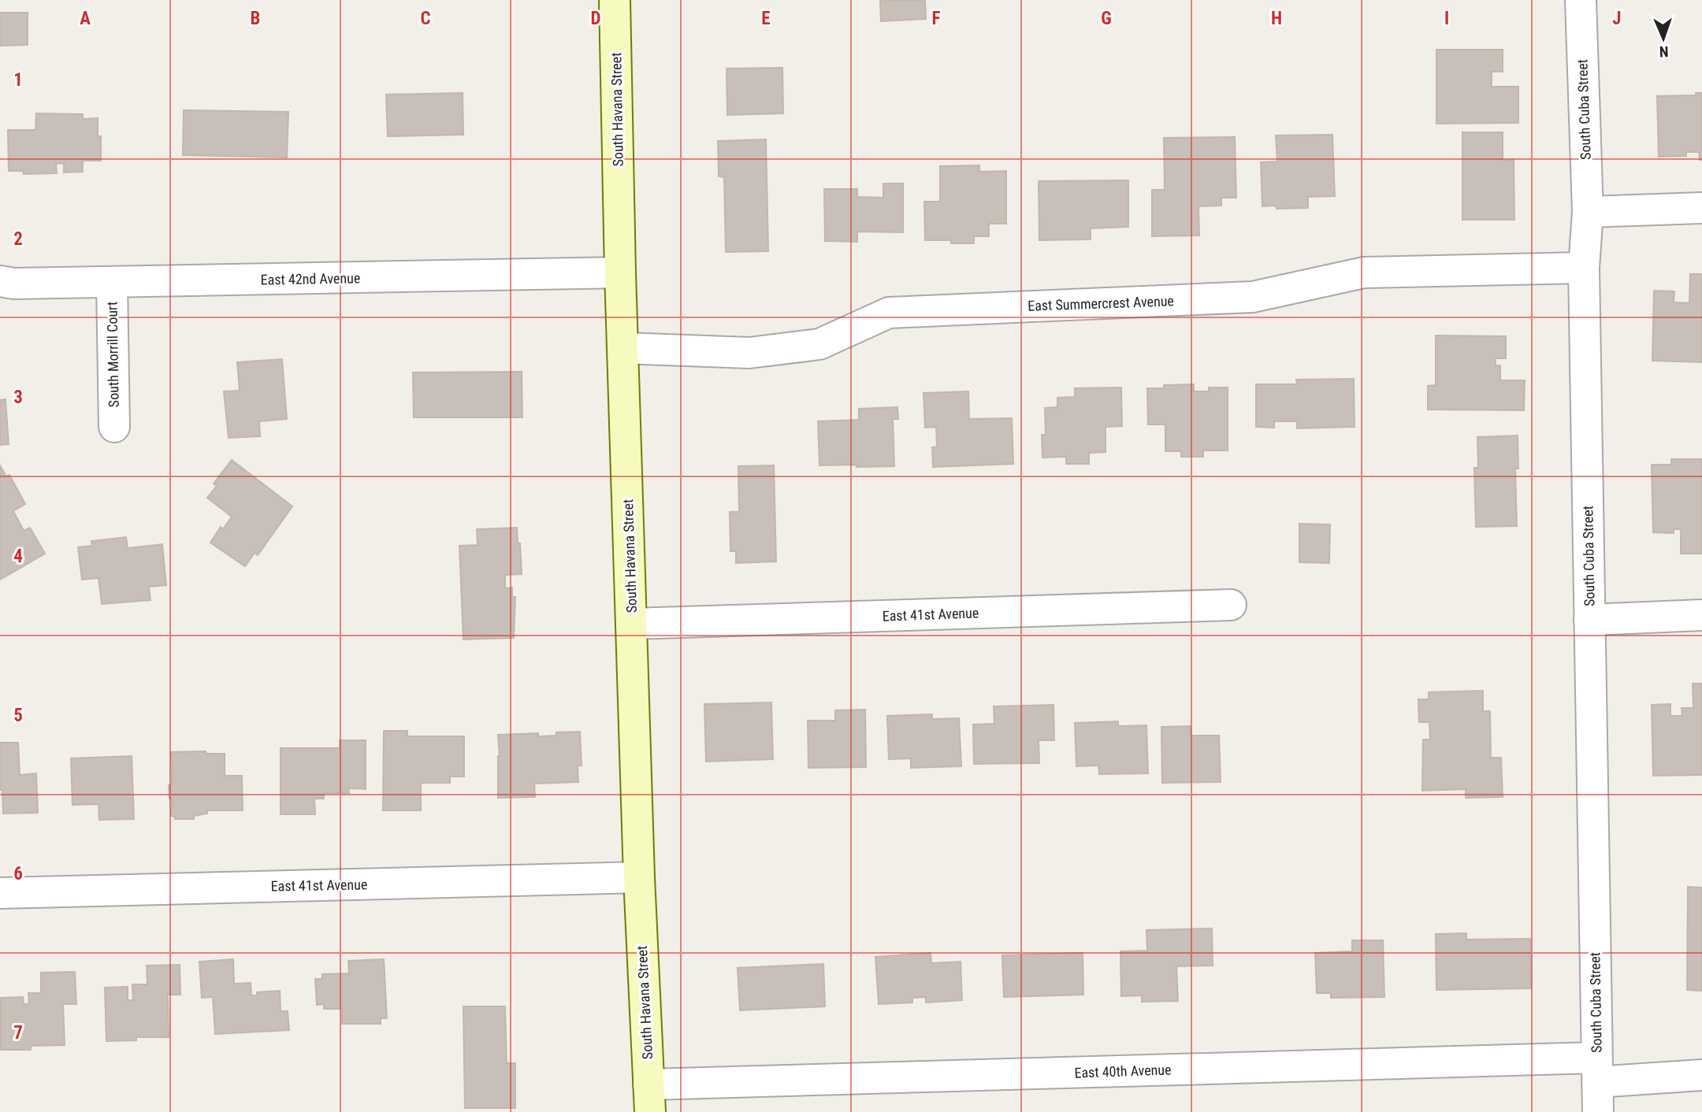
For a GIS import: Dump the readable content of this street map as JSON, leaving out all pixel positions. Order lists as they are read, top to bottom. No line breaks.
{"streets":{"street":["South Havana Street","South Cuba Street","East 42nd Avenue","East Summercrest Avenue","South Morrill Court","East 41st Avenue","East 40th Avenue"]},"crossings":[["South Havana Street","East 42nd Avenue"],["South Havana Street","East Summercrest Avenue"],["South Havana Street","East 41st Avenue"],["South Havana Street","East 40th Avenue"],["South Cuba Street","East Summercrest Avenue"],["South Cuba Street","East 40th Avenue"],["East 42nd Avenue","South Morrill Court"]],"north":"bottom","grid":{"columns":["A","B","C","D","E","F","G","H","I","J"],"rows":["1","2","3","4","5","6","7"]}}
